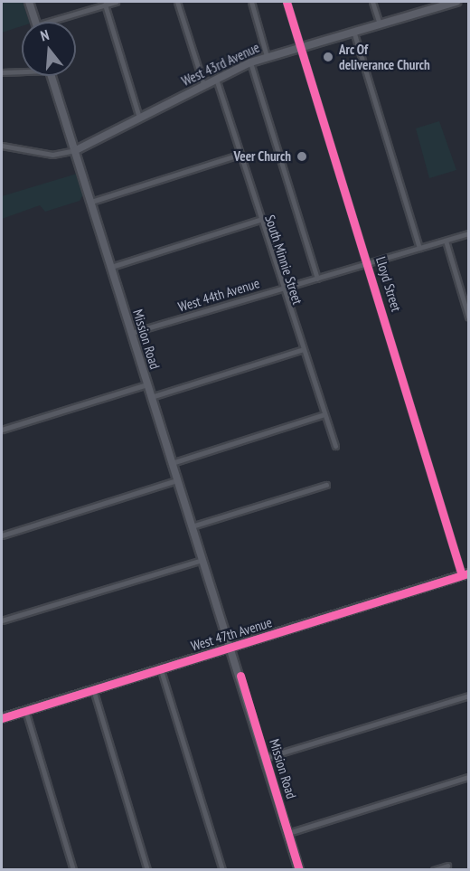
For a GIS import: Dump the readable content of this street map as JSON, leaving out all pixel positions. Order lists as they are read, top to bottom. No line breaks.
{"streets":{"street":["West 43rd Avenue","South Minnie Street","Lloyd Street","West 44th Avenue","Mission Road","West 47th Avenue"]},"crossings":[["West 43rd Avenue","South Minnie Street"],["West 43rd Avenue","Lloyd Street"],["West 43rd Avenue","Mission Road"],["South Minnie Street","West 44th Avenue"],["Lloyd Street","West 44th Avenue"],["Lloyd Street","West 47th Avenue"],["West 44th Avenue","Mission Road"],["Mission Road","West 47th Avenue"]],"places":["Arc Of deliverance Church","Veer Church"],"north":"top"}
